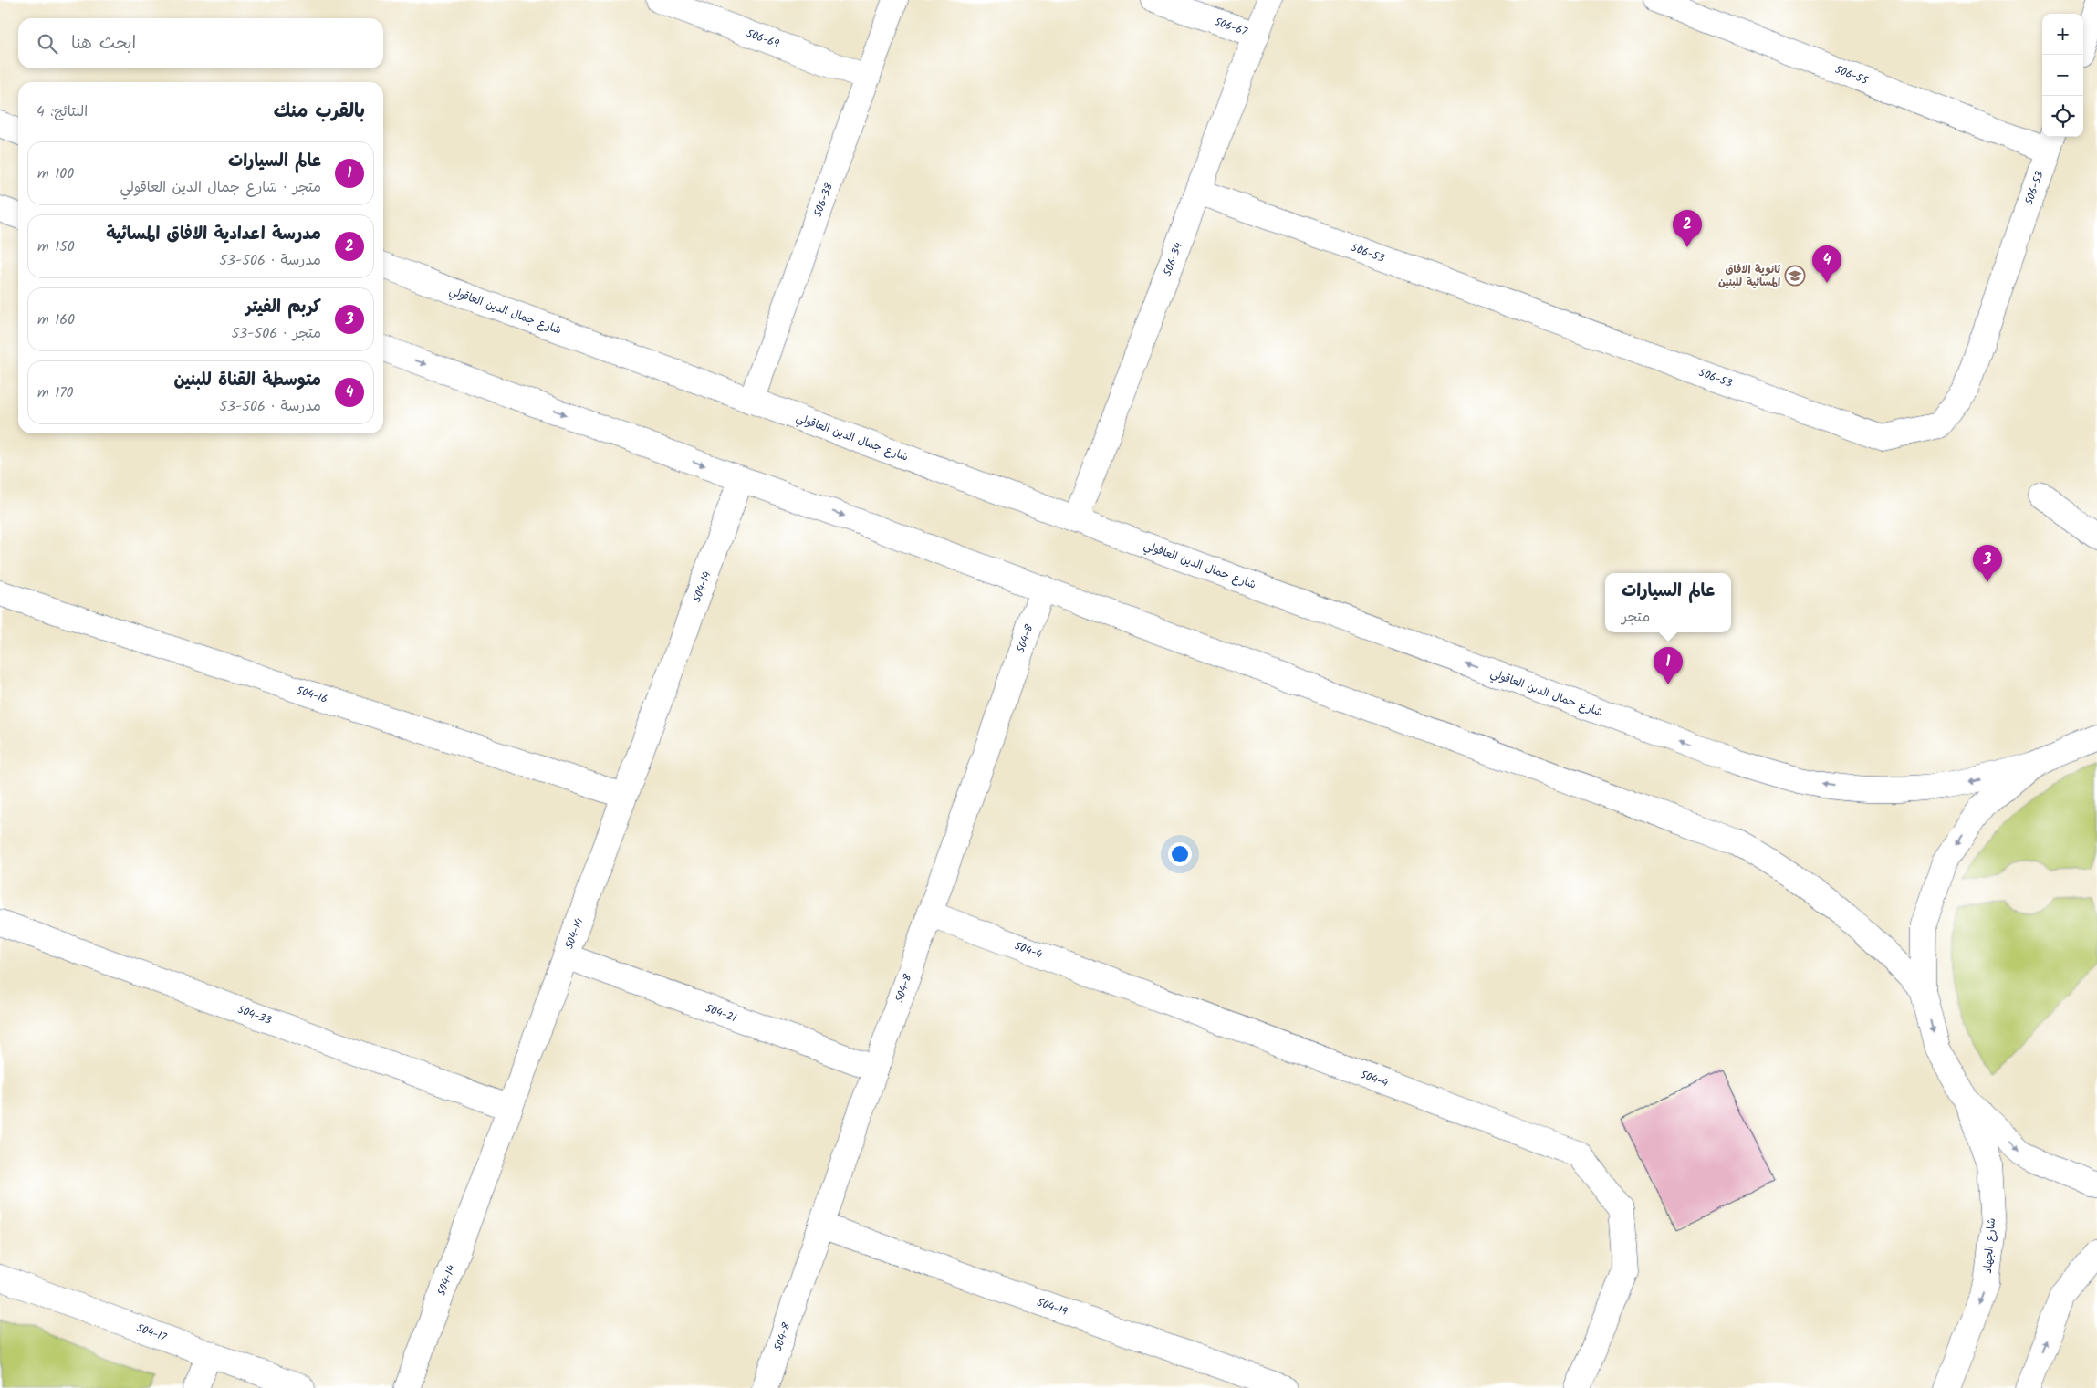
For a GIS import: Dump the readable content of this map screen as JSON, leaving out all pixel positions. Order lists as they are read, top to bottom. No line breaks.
{"streets":{"street":["506-67","506-69","506-55","506-53","506-38","506-34","شارع جمال الدين العاقولي","504-14","504-8","504-16","504-4","504-21","504-33","شارع الجهاد","504-19","504-17"]},"crossings":[["506-67","506-34"],["506-69","506-38"],["506-55","506-53"],["506-53","506-34"],["506-38","شارع جمال الدين العاقولي"],["506-34","شارع جمال الدين العاقولي"],["504-14","504-16"],["504-14","504-21"],["504-14","504-33"],["504-8","504-4"],["504-8","504-21"],["504-8","504-19"]],"places":{"school or university":["ثانوية الافاق المسائية للبنين"]},"page":{"map_buttons":["+","−"],"search":"ابحث هنا","heading":["بالقرب منك","النتائج: 4"],"list":[{"mark":"1","name":"عالم السيارات","note":"متجر · شارع جمال الدين العاقولي","value":"100 m"},{"mark":"2","name":"مدرسة اعدادية الافاق المسائية","note":"مدرسة · 506-53","value":"150 m"},{"mark":"3","name":"كربم الفيتر","note":"متجر · 506-53","value":"160 m"},{"mark":"4","name":"متوسطة القناة للبنين","note":"مدرسة · 506-53","value":"170 m"}],"pins":["2","4","3","1"],"popup":["عالم السيارات","متجر"]}}
